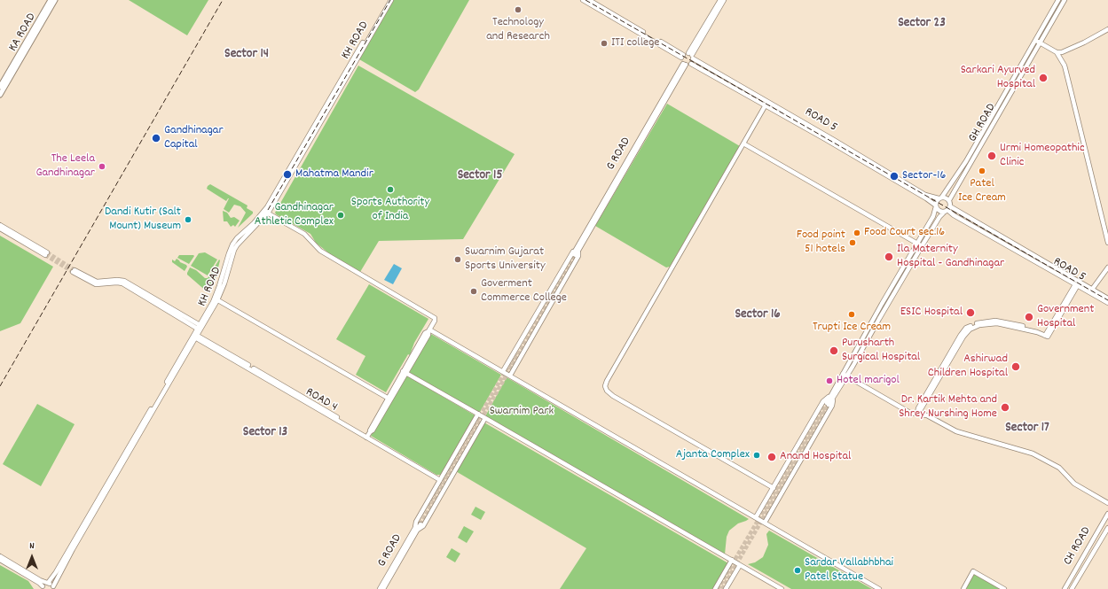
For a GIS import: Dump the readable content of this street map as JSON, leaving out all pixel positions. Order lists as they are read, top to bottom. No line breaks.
{"streets":{"main road":["KA ROAD"],"street":["KH ROAD","ROAD 5","GH ROAD","G ROAD","ROAD 4","CH ROAD"]},"crossings":[["KH ROAD","ROAD 4"],["ROAD 5","GH ROAD"]],"districts":["Sector 23","Sector 14","Sector 15","Sector 16","Sector 17","Sector 13"],"parks":["Swarnim Park"],"places":["Technology and Research","ITI college","Sarkari Ayurved Hospital","Gandhinagar Capital","Urmi Homeopathic Clinic","The Leela Gandhinagar","Patel Ice Cream","Mahatma Mandir","Sector-16","Sports Authority of India","Gandhinagar Athletic Complex","Dandi Kutir (Salt Mount) Museum","Food Court sec.16","Food point 51 hotels","Ila Maternity Hospital - Gandhinagar","Swarnim Gujarat Sports University","Goverment Commerce College","ESIC Hospital","Trupti Ice Cream","Government Hospital","Purusharth Surgical Hospital","Ashirwad Children Hospital","Hotel marigol","Dr. Kartik Mehta and Shrey Nurshing Home","Ajanta Complex","Anand Hospital","Sardar Vallabhbhai Patel Statue"],"north":"top"}
